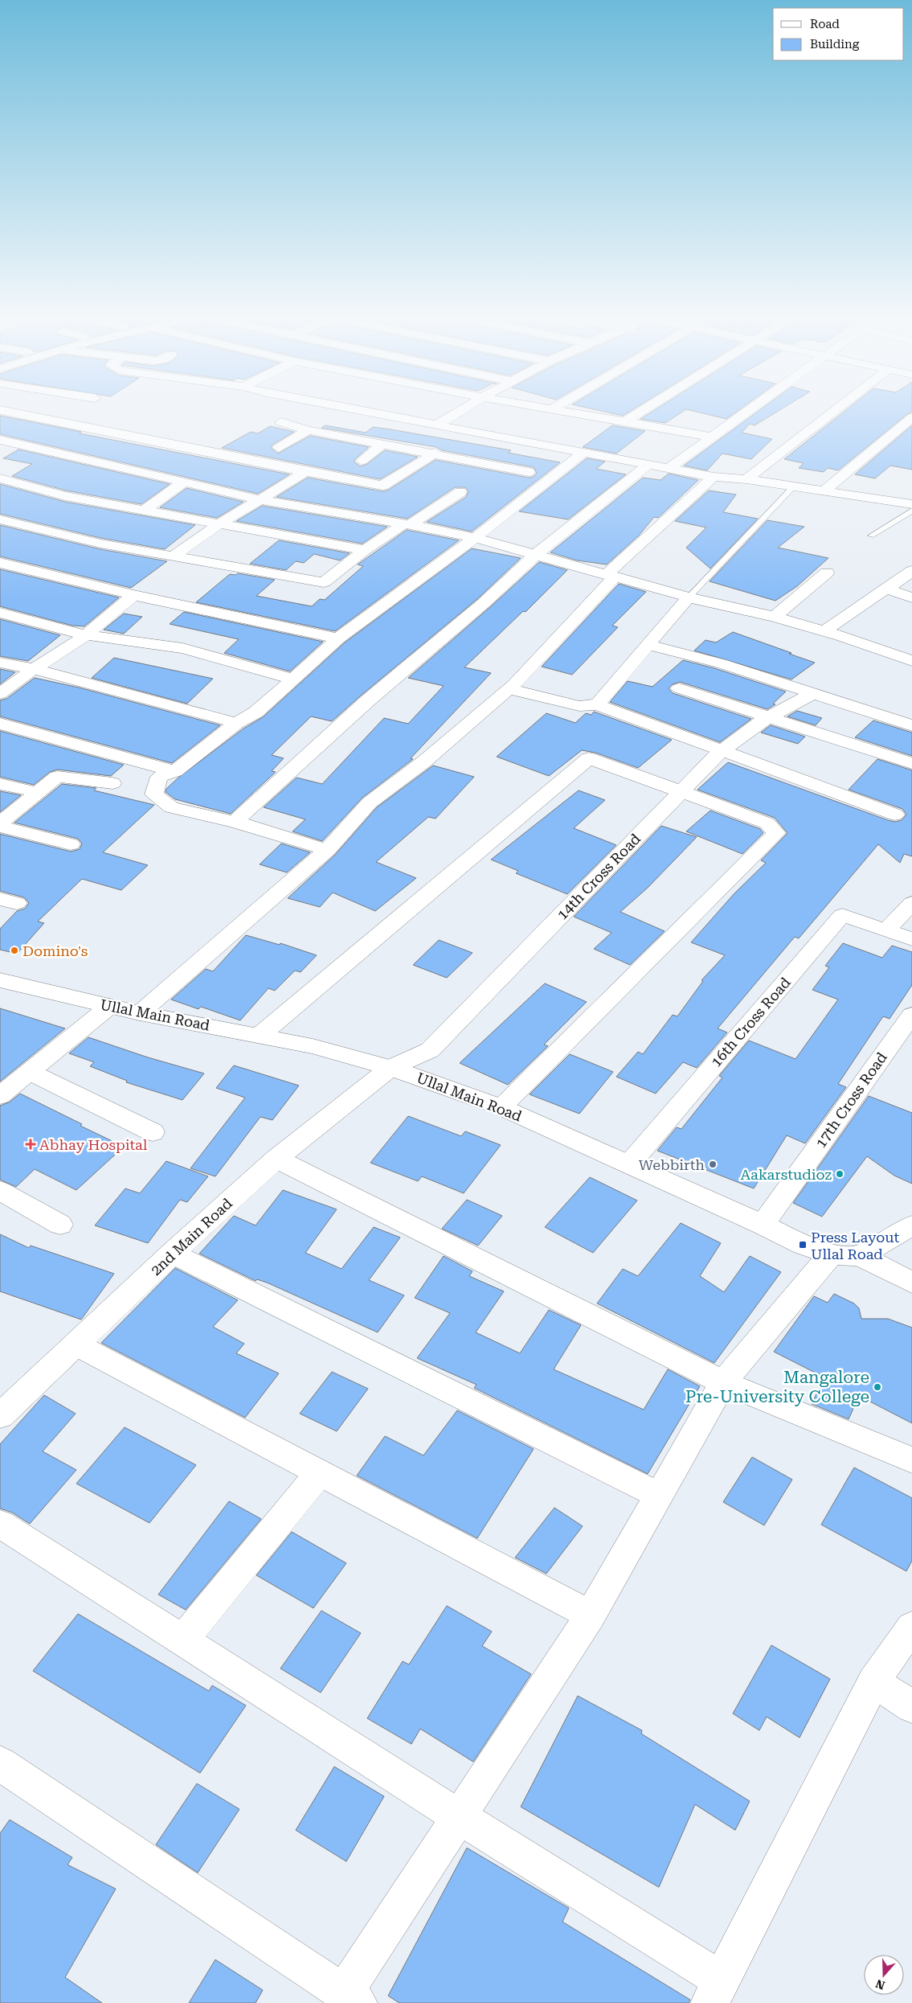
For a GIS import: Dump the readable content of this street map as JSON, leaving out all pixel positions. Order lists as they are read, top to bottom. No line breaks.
{"streets":{"street":["14th Cross Road","Ullal Main Road","16th Cross Road","17th Cross Road","2nd Main Road"]},"crossings":[["14th Cross Road","Ullal Main Road"],["14th Cross Road","2nd Main Road"],["Ullal Main Road","16th Cross Road"],["Ullal Main Road","17th Cross Road"],["Ullal Main Road","2nd Main Road"]],"places":{"other":["Domino's","Webbirth","Aakarstudioz","Mangalore Pre-University College"],"health":["Abhay Hospital"],"transit":["Press Layout Ullal Road"]},"legend":["Road","Building"],"north":"bottom"}
